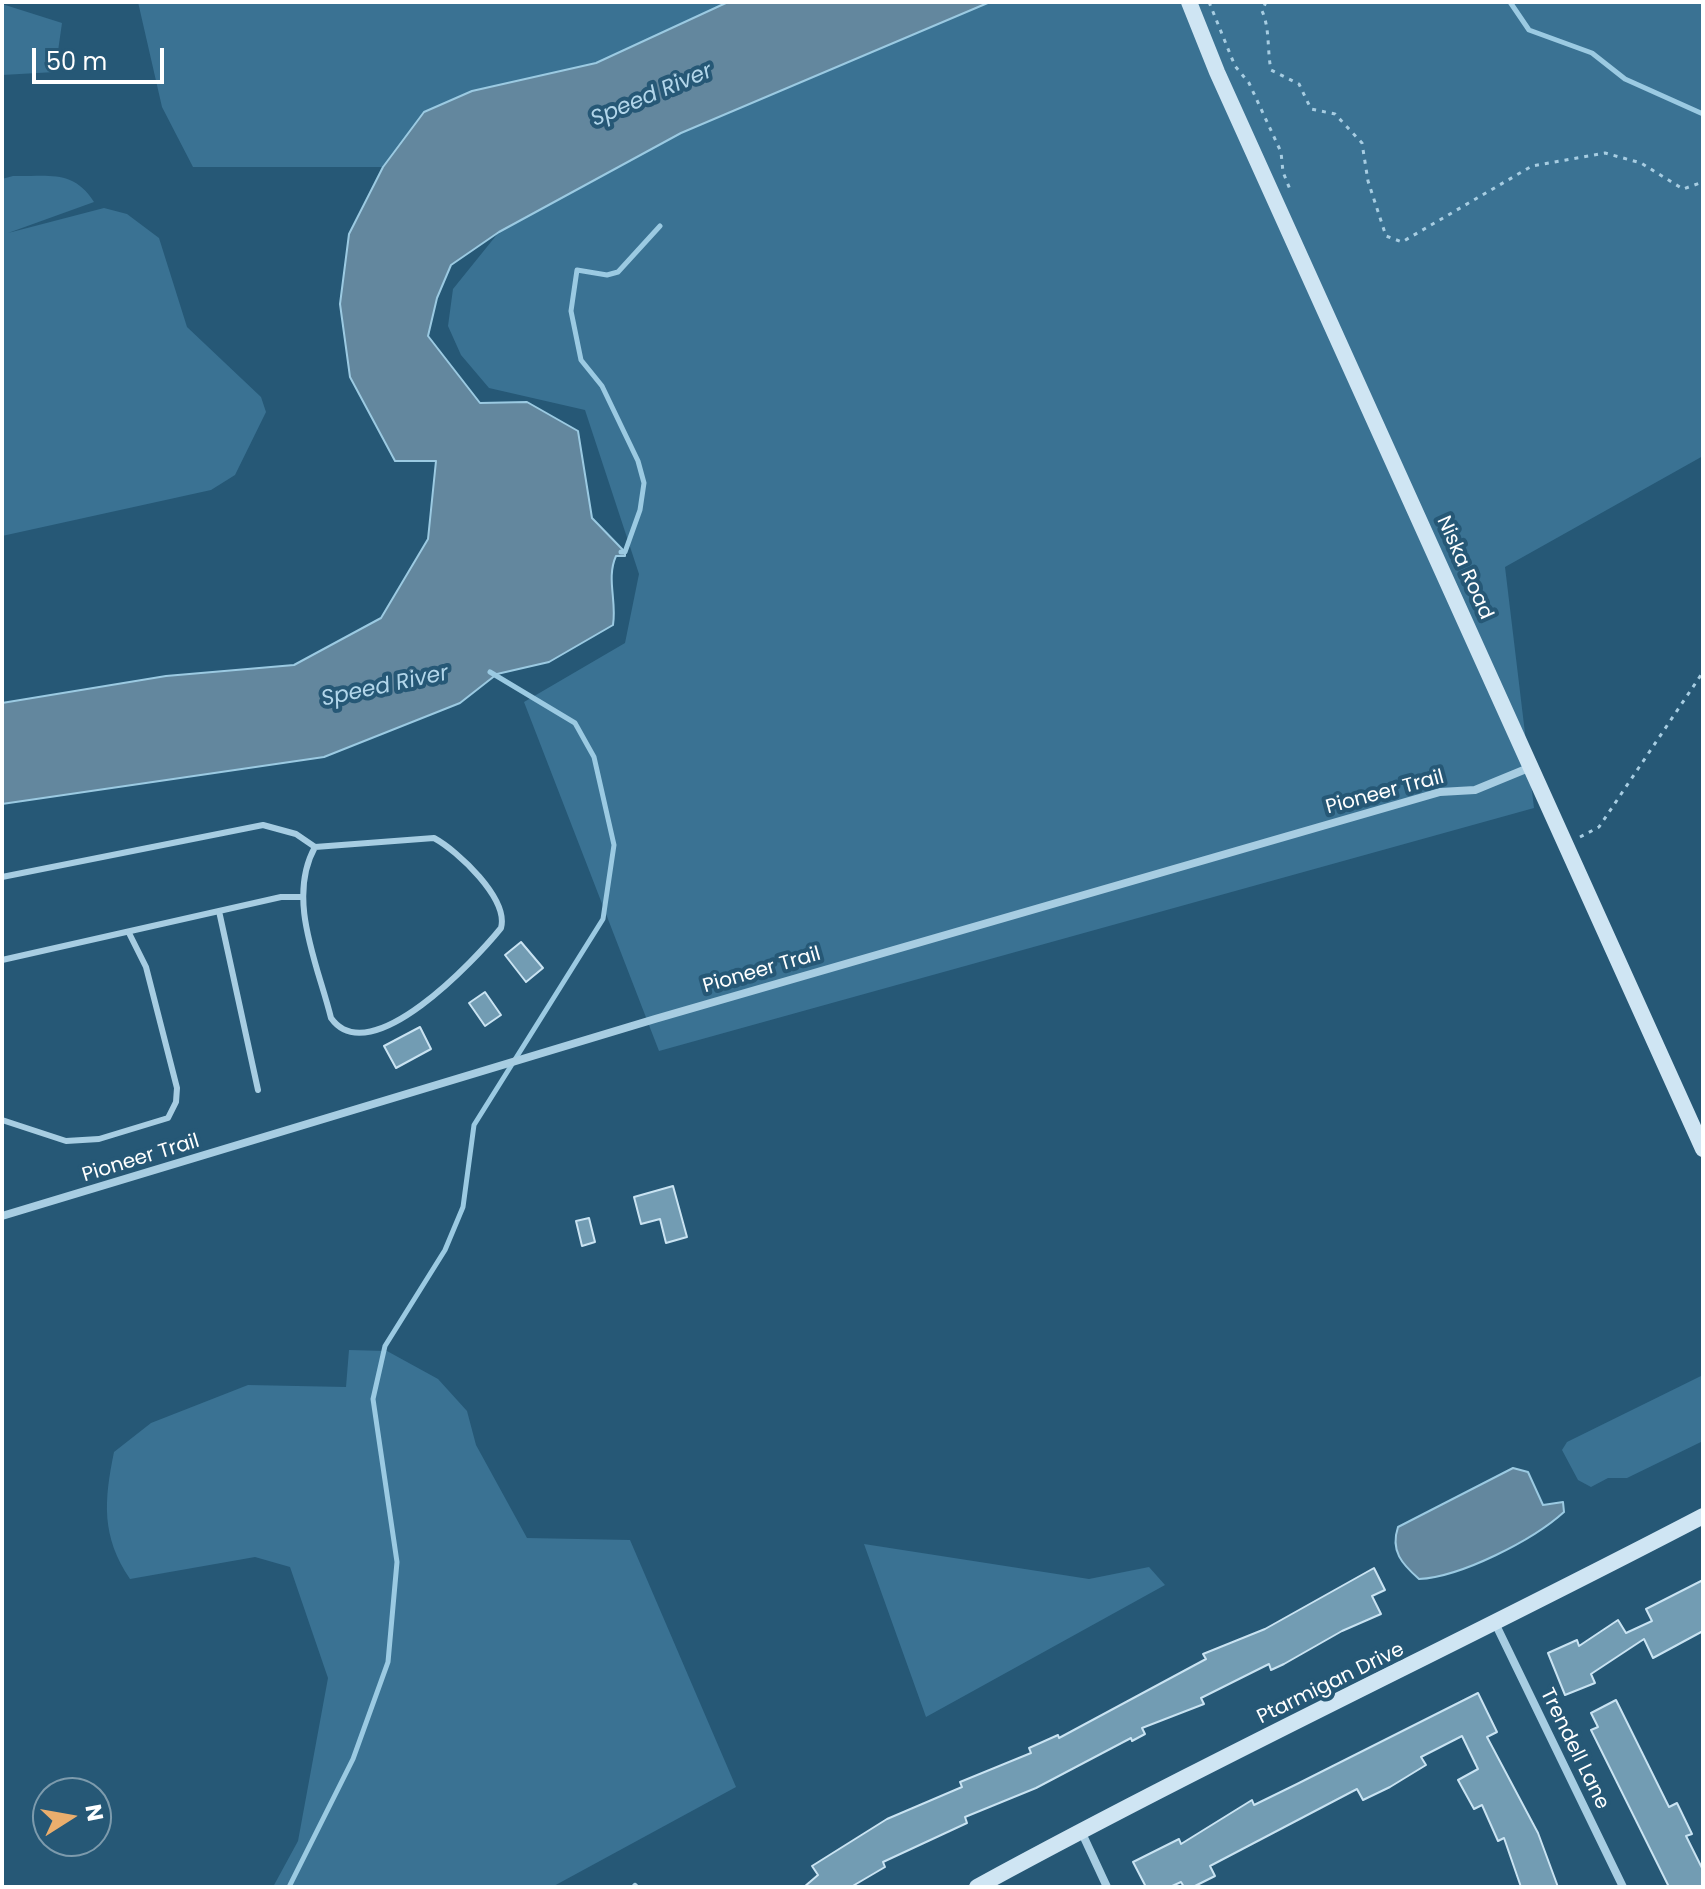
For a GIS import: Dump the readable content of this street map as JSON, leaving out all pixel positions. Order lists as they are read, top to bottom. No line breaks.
{"streets":{"street":["Niska Road","Pioneer Trail","Ptarmigan Drive","Trendell Lane"]},"crossings":[["Niska Road","Pioneer Trail"],["Ptarmigan Drive","Trendell Lane"]],"water":["Speed River"],"scale_bar":"50 m","north":"right"}
